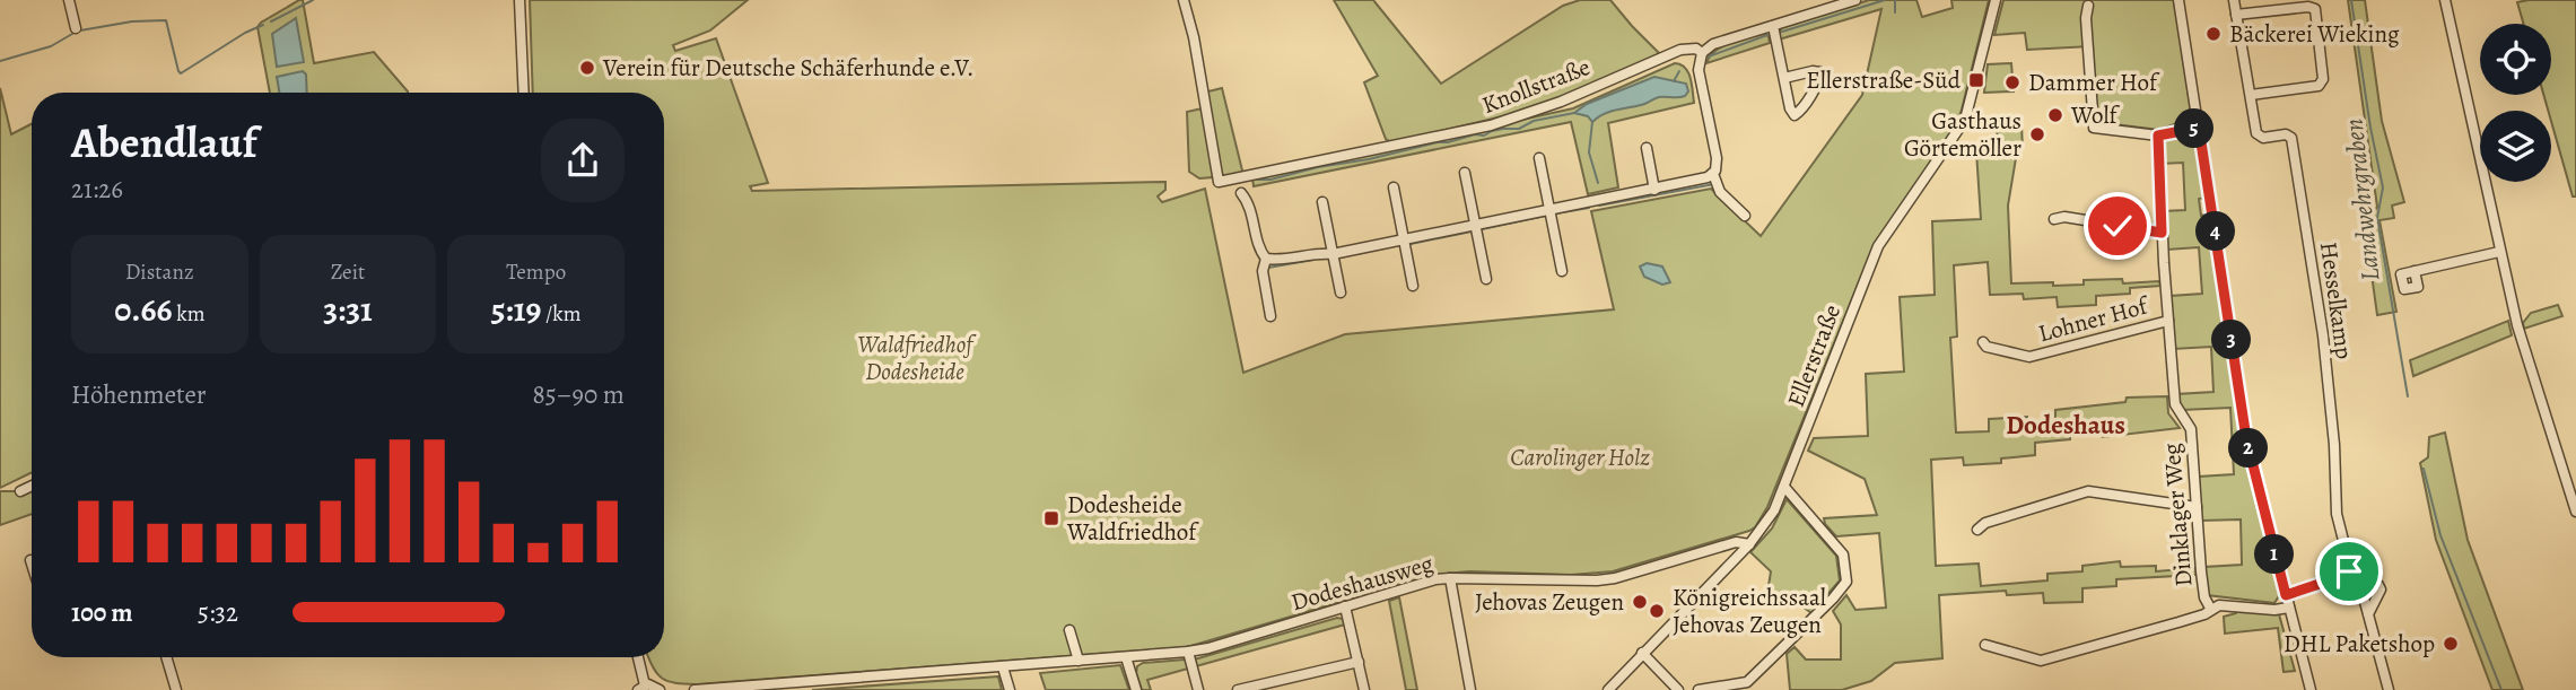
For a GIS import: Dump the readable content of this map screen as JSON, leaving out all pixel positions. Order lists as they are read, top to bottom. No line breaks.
{"streets":{"street":["Knollstraße","Hesselkamp","Lohner Hof","Ellerstraße","Dinklager Weg","Dodeshausweg"]},"crossings":[["Lohner Hof","Dinklager Weg"],["Ellerstraße","Dodeshausweg"]],"districts":["Dodeshaus"],"water":["Landwehrgraben"],"parks":["Waldfriedhof Dodesheide","Carolinger Holz"],"places":{"other":["Bäckerei Wieking","Verein für Deutsche Schäferhunde e.V.","Dammer Hof","Wolf","Gasthaus Görtemöller","Jehovas Zeugen","Königreichssaal Jehovas Zeugen","DHL Paketshop"],"transit":["Ellerstraße-Süd","Dodesheide Waldfriedhof"]},"page":{"heading":["Abendlauf","21:26"],"pins":["5","4","3","2","1"],"stats":[["Distanz","0.66 km"],["Zeit","3:31"],["Tempo","5:19 /km"]],"chart":["Höhenmeter","85–90 m"],"list":[{"name":"100 m","note":"5:32"}]}}
